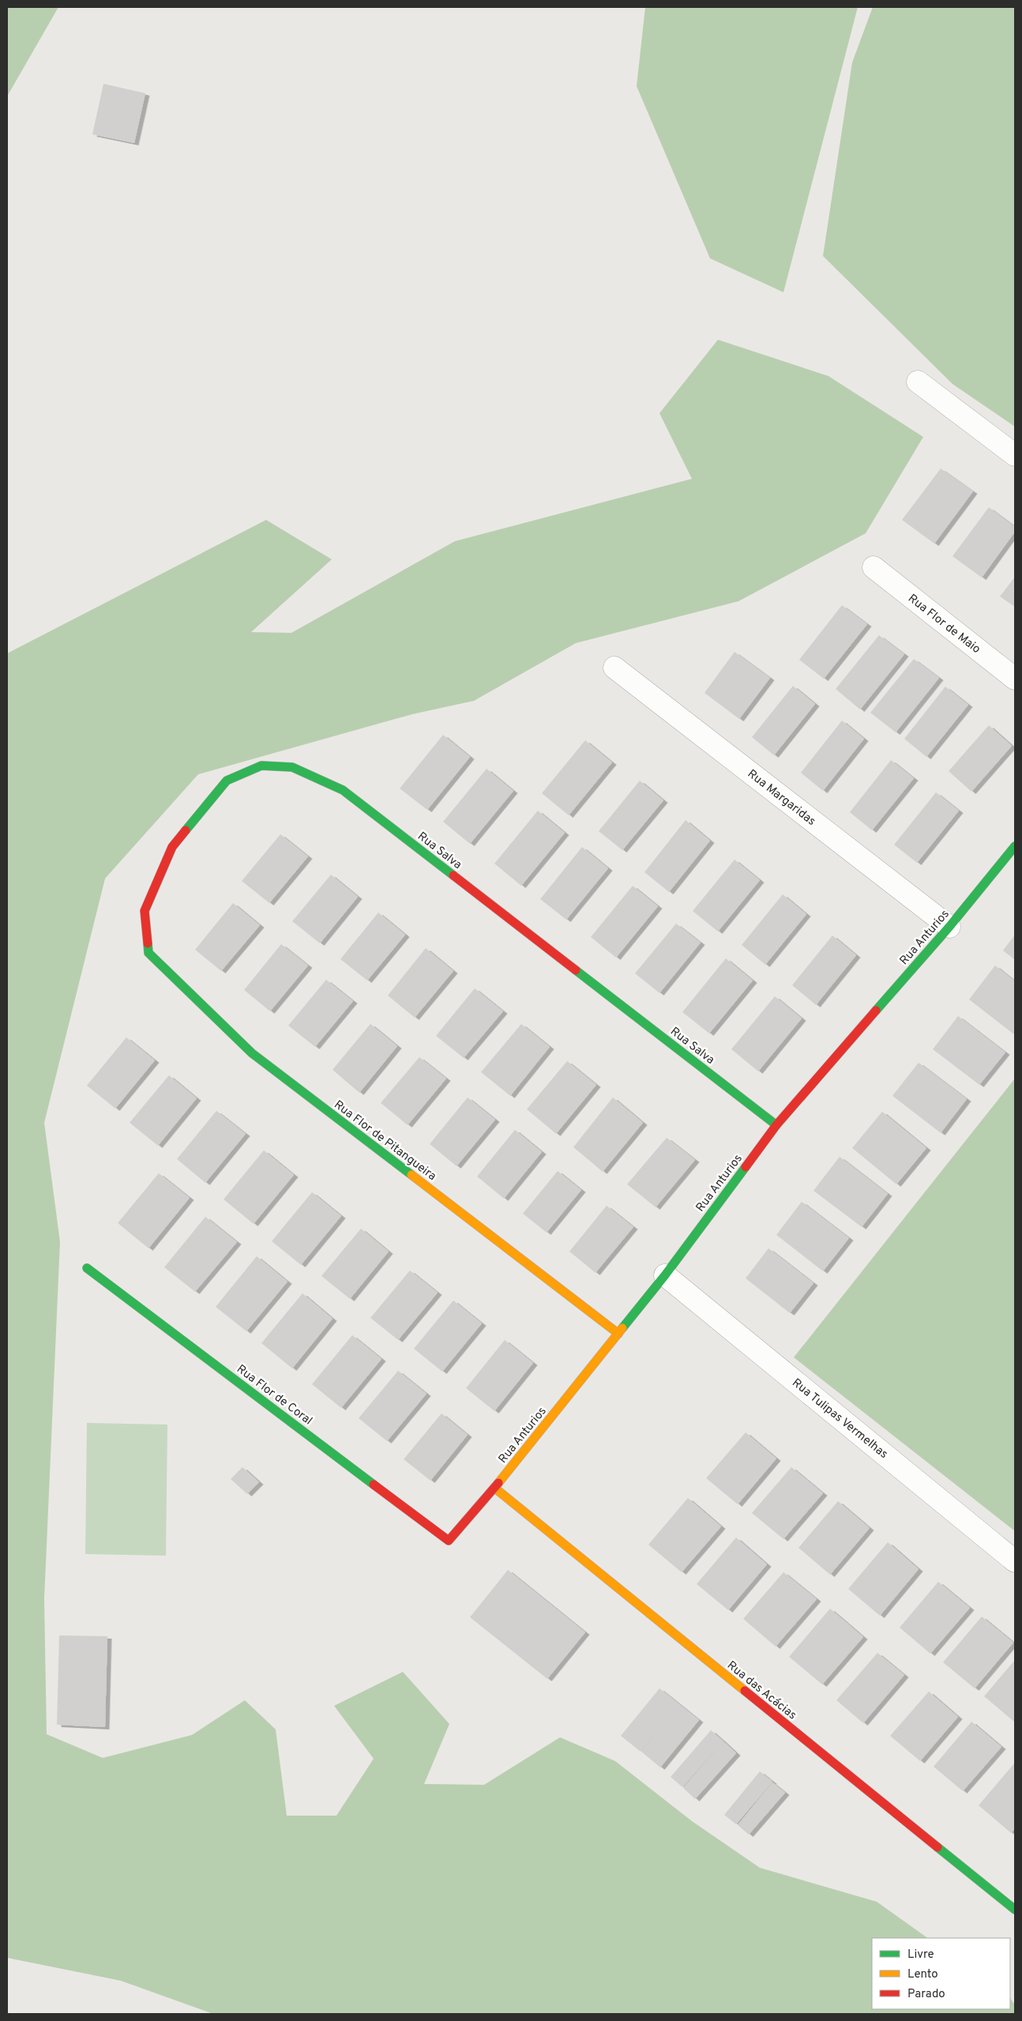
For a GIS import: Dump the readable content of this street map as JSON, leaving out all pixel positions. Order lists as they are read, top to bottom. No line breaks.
{"streets":{"street":["Rua Flor de Maio","Rua Margaridas","Rua Salva","Rua Anturios","Rua Flor de Pitangueira","Rua Flor de Coral","Rua Tulipas Vermelhas","Rua das Acácias"]},"crossings":[["Rua Margaridas","Rua Anturios"],["Rua Salva","Rua Anturios"],["Rua Salva","Rua Flor de Pitangueira"],["Rua Anturios","Rua Flor de Pitangueira"],["Rua Anturios","Rua Flor de Coral"],["Rua Anturios","Rua Tulipas Vermelhas"],["Rua Anturios","Rua das Acácias"]],"legend":["Livre","Lento","Parado"]}
